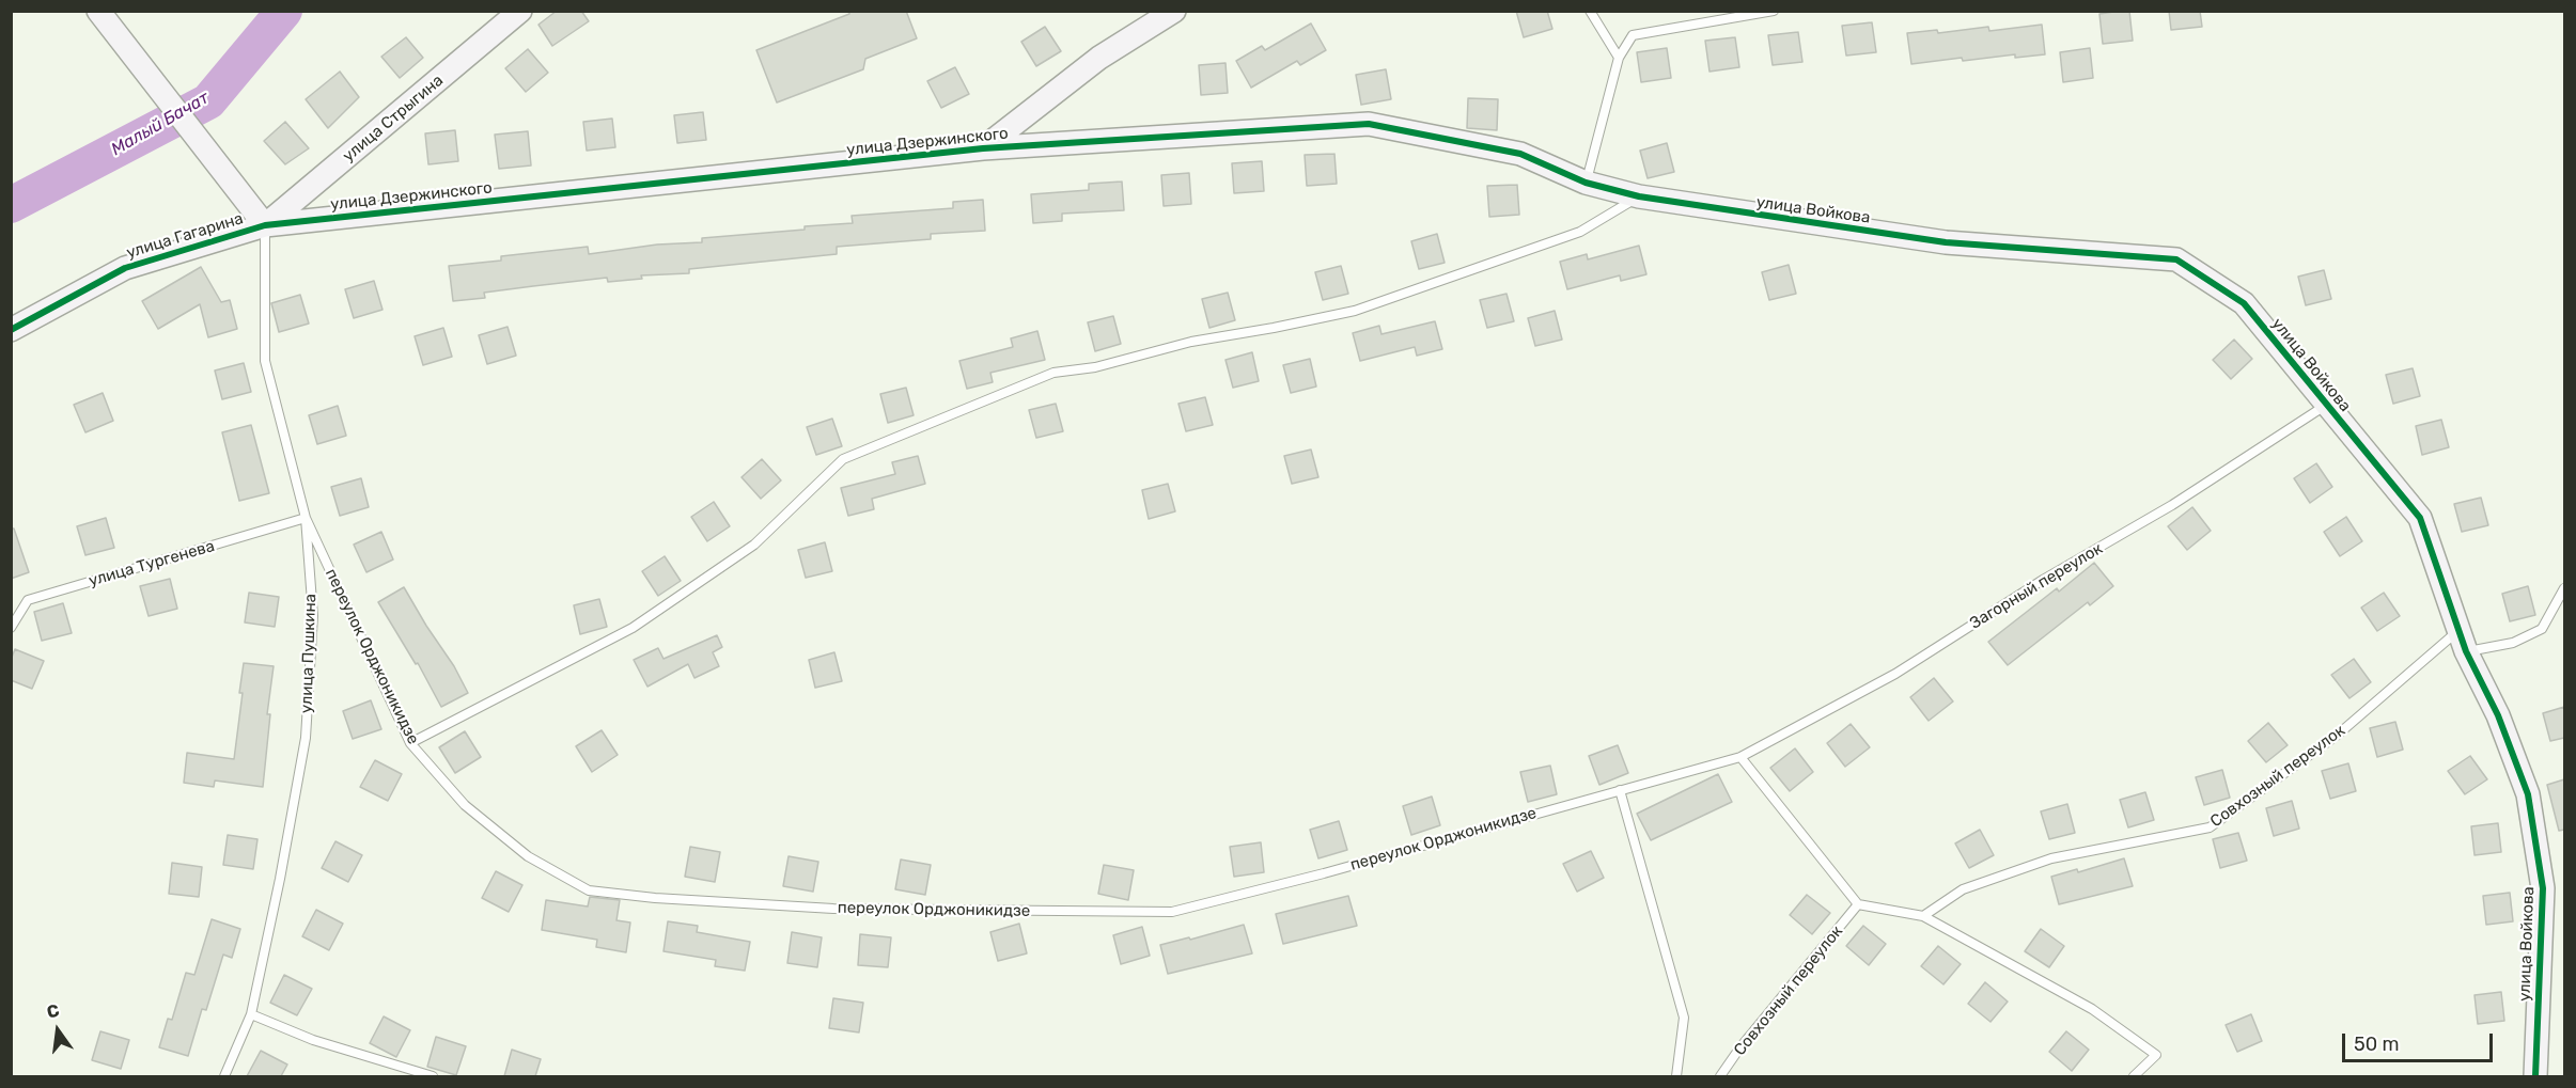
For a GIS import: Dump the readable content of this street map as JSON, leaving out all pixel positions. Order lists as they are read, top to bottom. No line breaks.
{"streets":{"street":["улица Стрыгина","улица Дзержинского","улица Войкова","улица Гагарина"],"lane":["улица Тургенева","Загорный переулок","улица Пушкина","переулок Орджоникидзе","Совхозный переулок"]},"crossings":[["улица Стрыгина","улица Дзержинского"],["улица Стрыгина","улица Гагарина"],["улица Стрыгина","улица Пушкина"],["улица Дзержинского","улица Войкова"],["улица Дзержинского","улица Гагарина"],["улица Дзержинского","улица Пушкина"],["улица Войкова","Загорный переулок"],["улица Войкова","Совхозный переулок"],["улица Гагарина","улица Пушкина"],["улица Тургенева","улица Пушкина"],["улица Тургенева","переулок Орджоникидзе"],["Загорный переулок","переулок Орджоникидзе"],["улица Пушкина","переулок Орджоникидзе"]],"water":["Малый Бачат"],"scale_bar":"50 m","north":"top"}
